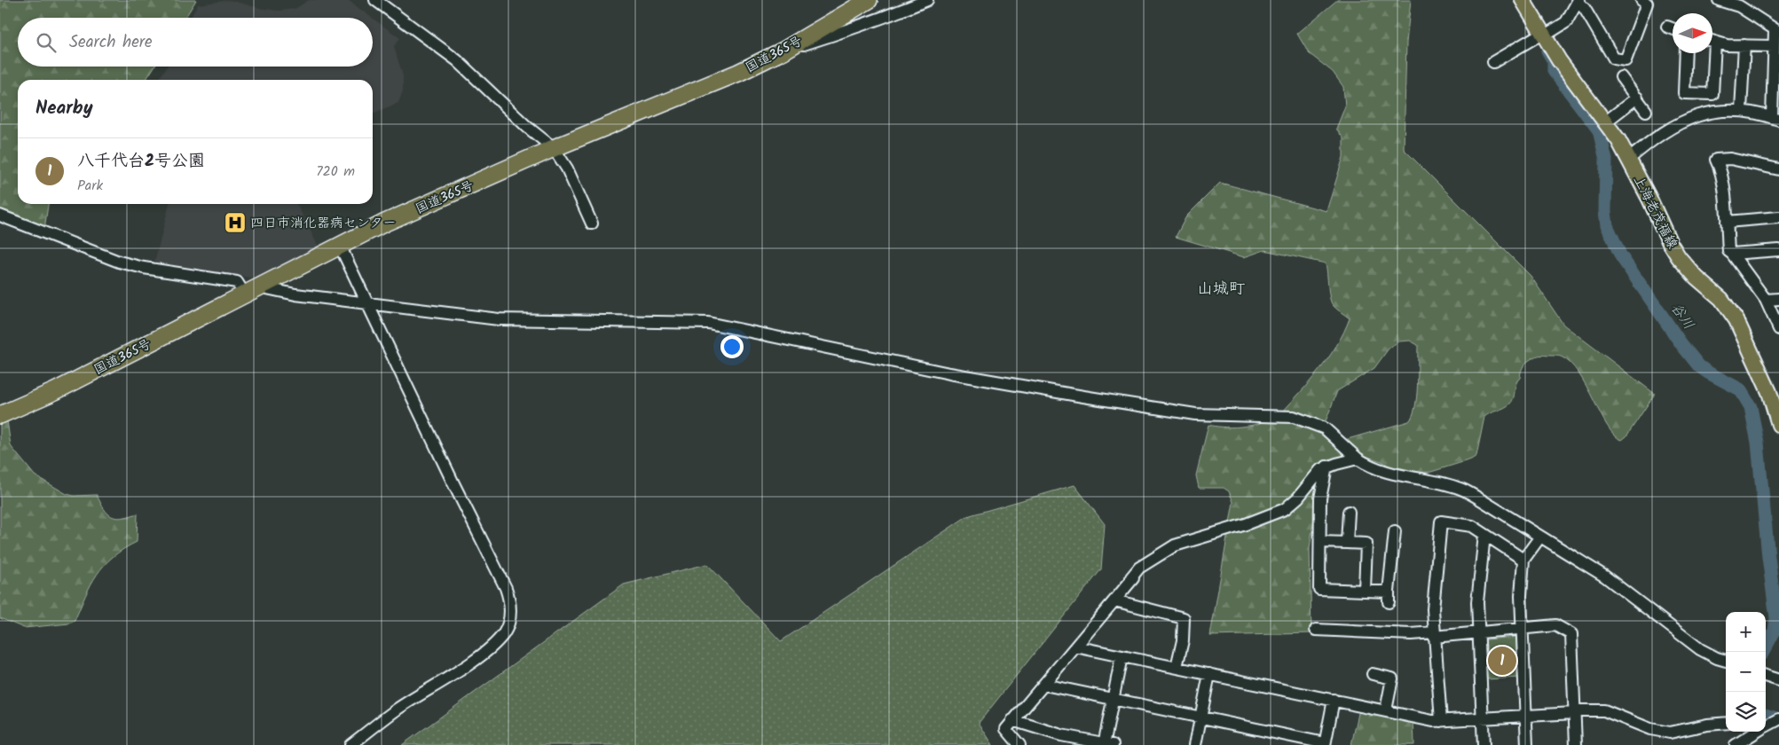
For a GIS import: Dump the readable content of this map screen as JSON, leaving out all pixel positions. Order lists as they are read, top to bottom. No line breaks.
{"streets":{"highway":["国道365号"],"main road":["上海老茂福線"]},"districts":["山城町"],"water":["谷川"],"places":{"hospital":["四日市消化器病センター"]},"north":"right","page":{"search":"Search here","heading":"Nearby","list":[{"mark":"1","name":"八千代台2号公園","note":"Park","value":"720 m"}],"map_buttons":["+","−"],"pins":"1"}}
